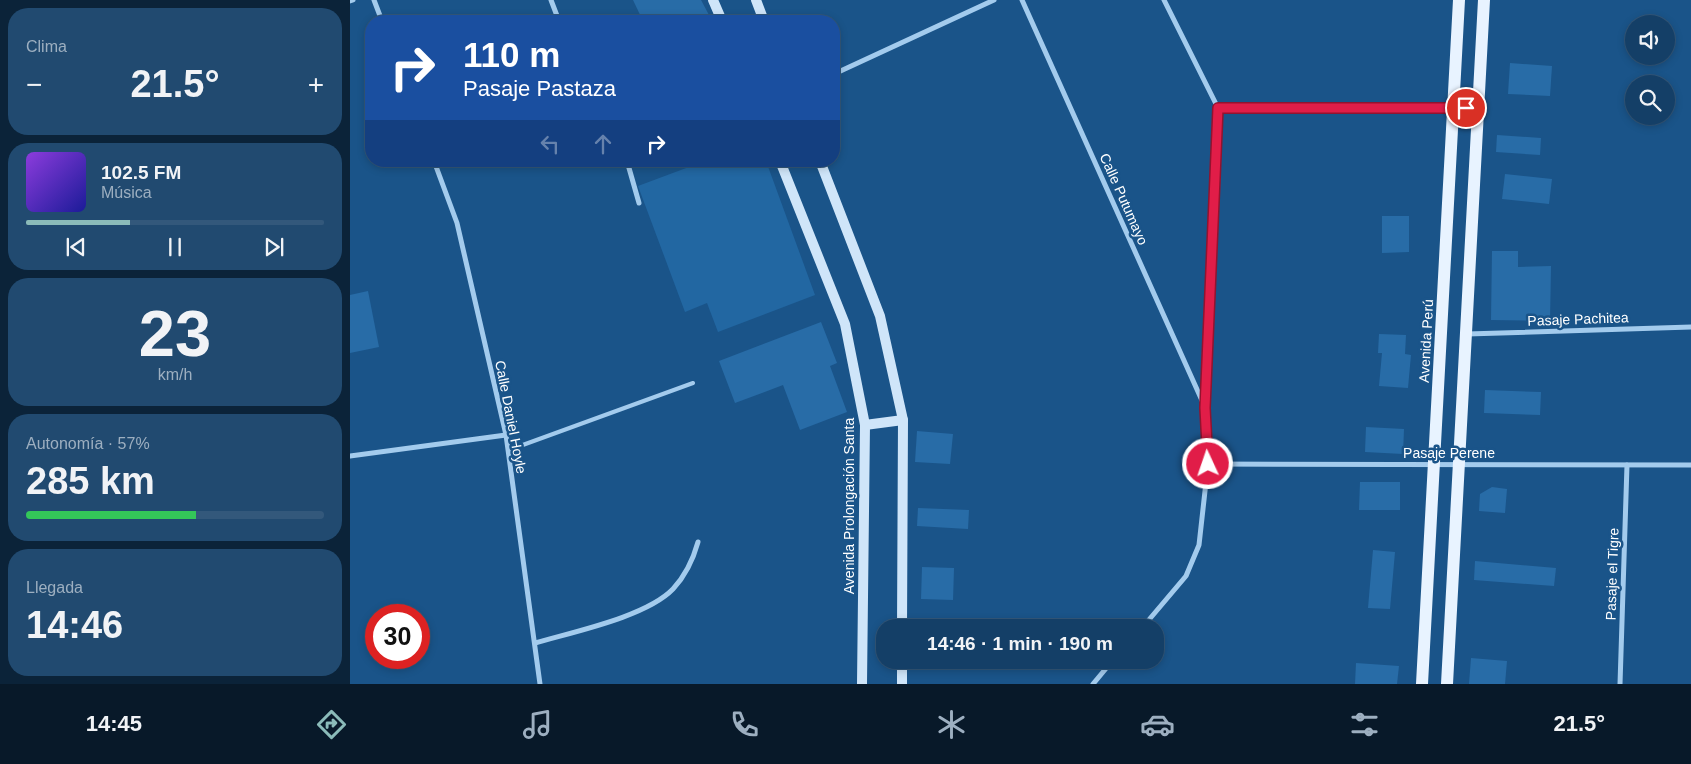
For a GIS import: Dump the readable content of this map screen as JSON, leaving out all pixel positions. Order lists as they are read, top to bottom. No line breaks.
{"streets":{"main road":["Avenida Perú"],"street":["Calle Putumayo","Pasaje Pachitea","Calle Daniel Hoyle","Pasaje Perene","Avenida Prolongación Santa","Pasaje el Tigre"]},"crossings":[["Avenida Perú","Pasaje Perene"],["Pasaje Perene","Pasaje el Tigre"]],"page":{"tile":["Clima",["23","km/h"],["Autonomía · 57%","285 km"],["Llegada","14:46"]],"turn":["110 m","Pasaje Pastaza"],"heat":["−","21.5°","+"],"song":["102.5 FM","Música"],"limit":"30","trip":"14:46 · 1 min · 190 m","tabs":["14:45","21.5°"]}}
